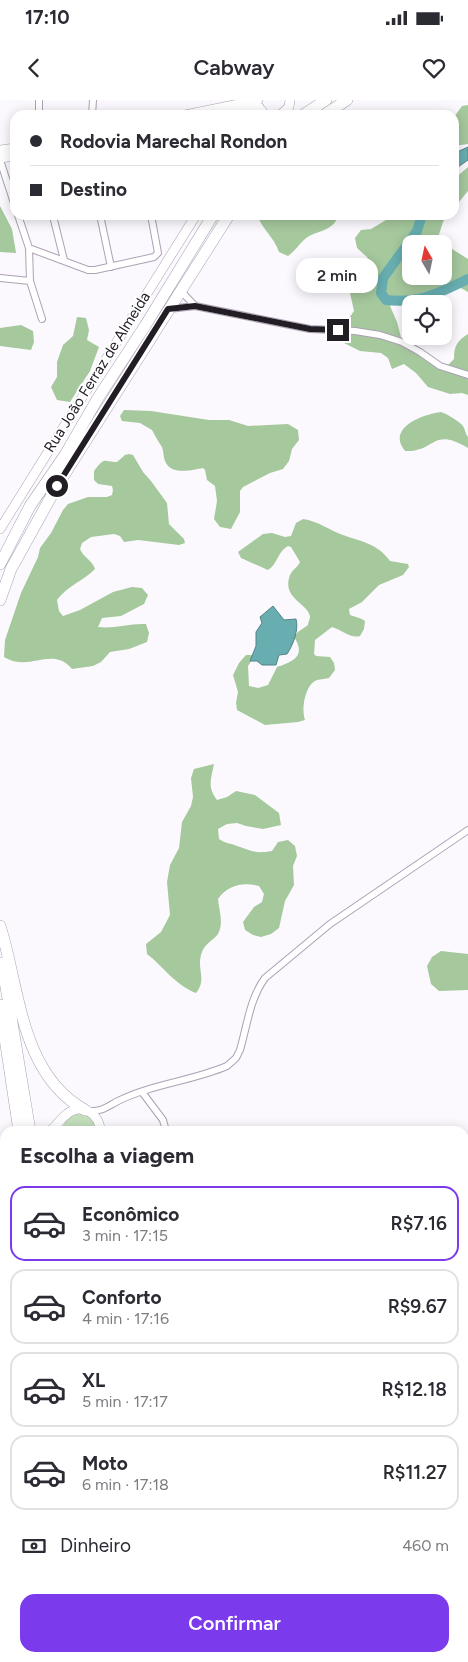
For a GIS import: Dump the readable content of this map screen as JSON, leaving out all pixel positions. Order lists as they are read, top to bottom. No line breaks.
{"streets":{"main road":["Rua João Ferraz de Almeida"]},"north":"top","page":{"status":"17:10","header":"Cabway","banner":["Rodovia Marechal Rondon","Destino"],"bubble":"2 min","heading":"Escolha a viagem","list":[{"name":"Econômico","note":"3 min · 17:15","value":"R$7.16"},{"name":"Conforto","note":"4 min · 17:16","value":"R$9.67"},{"name":"XL","note":"5 min · 17:17","value":"R$12.18"},{"name":"Moto","note":"6 min · 17:18","value":"R$11.27"}],"pay":["Dinheiro","460 m"],"buttons":"Confirmar"}}
